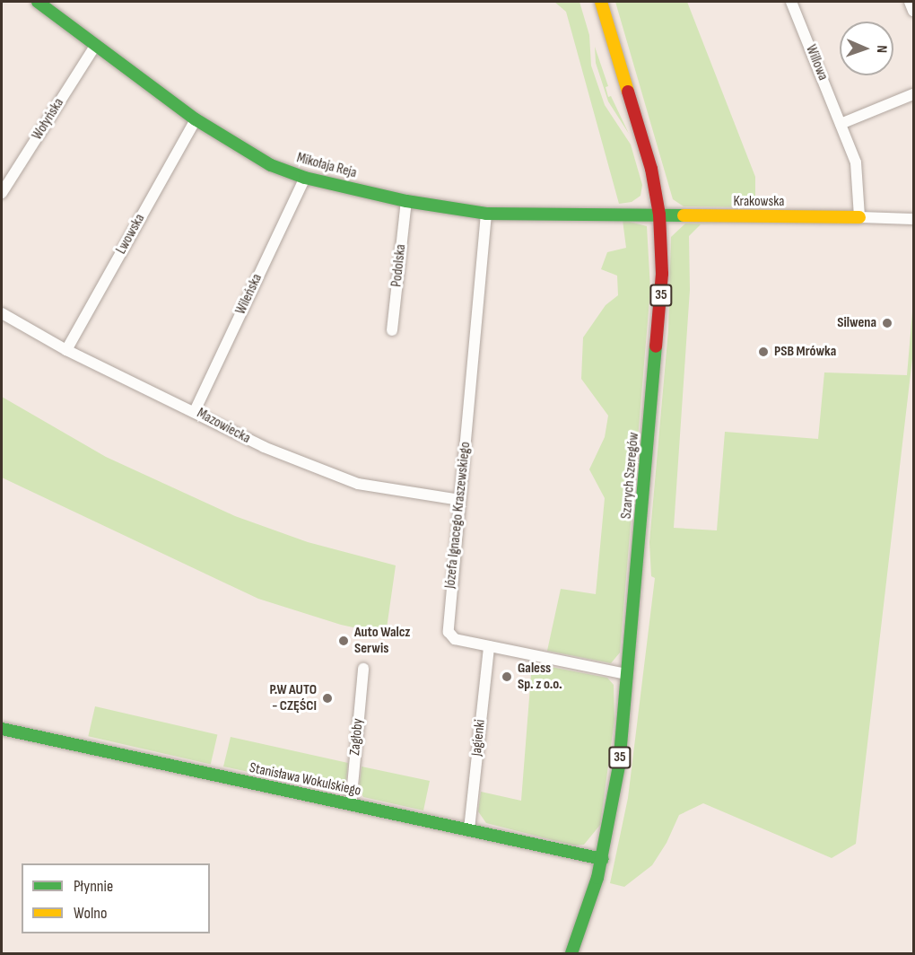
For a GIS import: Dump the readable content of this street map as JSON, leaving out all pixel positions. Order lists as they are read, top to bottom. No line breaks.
{"streets":{"street":["Willowa","Wołyńska","Mikołaja Reja","Krakowska","Lwowska","Podolska","Wileńska","35","Mazowiecka","Szarych Szeregów","Józefa Ignacego Kraszewskiego","Zagłoby","Jagienki","Stanisława Wokulskiego"]},"crossings":[["Willowa","Krakowska"],["Wołyńska","Mikołaja Reja"],["Mikołaja Reja","Krakowska"],["Mikołaja Reja","Lwowska"],["Mikołaja Reja","Podolska"],["Mikołaja Reja","Wileńska"],["Mikołaja Reja","Szarych Szeregów"],["Mikołaja Reja","Józefa Ignacego Kraszewskiego"],["Krakowska","Szarych Szeregów"],["Lwowska","Mazowiecka"],["Wileńska","Mazowiecka"],["Mazowiecka","Józefa Ignacego Kraszewskiego"],["Szarych Szeregów","Józefa Ignacego Kraszewskiego"],["Szarych Szeregów","Stanisława Wokulskiego"],["Józefa Ignacego Kraszewskiego","Jagienki"],["Zagłoby","Stanisława Wokulskiego"],["Jagienki","Stanisława Wokulskiego"]],"places":["Silwena","PSB Mrówka","Auto Walcz Serwis","Galess Sp. z o.o.","P.W AUTO - CZĘŚCI"],"legend":["Płynnie","Wolno"],"north":"right"}
